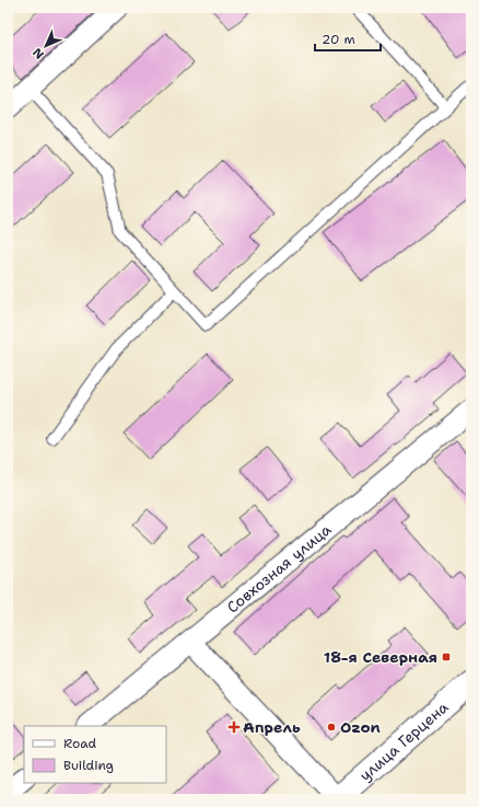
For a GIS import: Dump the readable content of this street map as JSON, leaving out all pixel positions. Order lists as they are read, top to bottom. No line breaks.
{"streets":{"main road":["улица Герцена"],"street":["Совхозная улица"]},"places":{"transit":["18-я Северная"],"health":["Апрель"],"other":["Ozon"]},"legend":["Road","Building"],"scale_bar":"20 m","north":"bottom left"}
